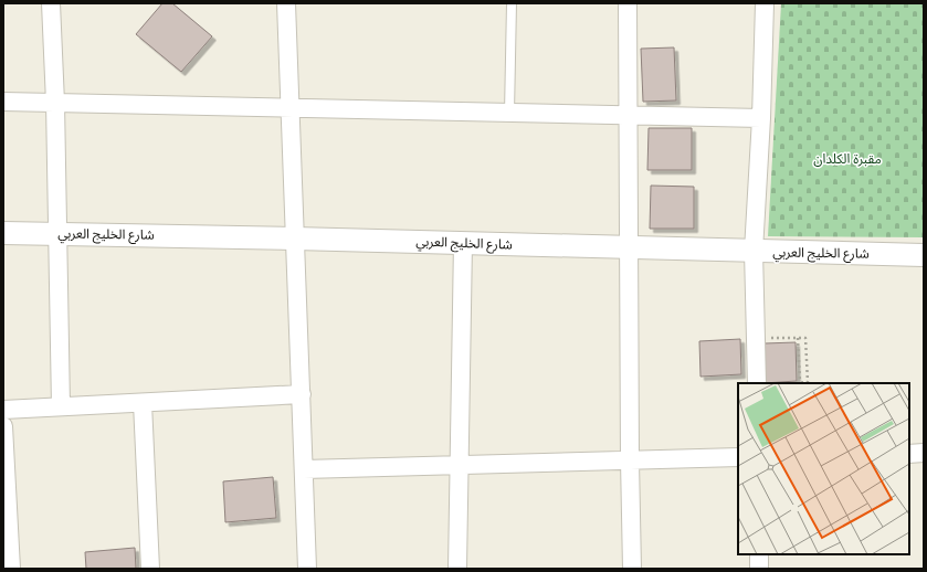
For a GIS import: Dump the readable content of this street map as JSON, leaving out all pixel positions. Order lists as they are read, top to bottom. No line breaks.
{"streets":{"street":["شارع الخليج العربي"]},"parks":["مقبرة الكلدان"]}
